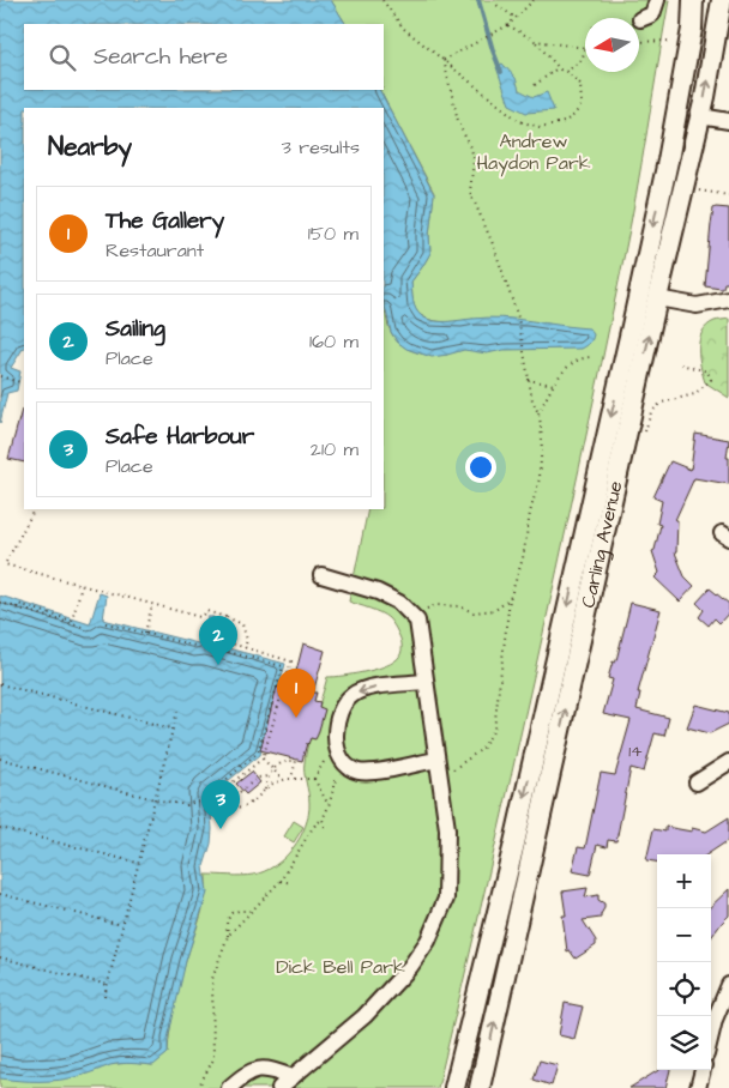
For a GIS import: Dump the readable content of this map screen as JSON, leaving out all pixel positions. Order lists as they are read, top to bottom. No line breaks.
{"streets":{"main road":["Carling Avenue"]},"parks":["Andrew Haydon Park","Dick Bell Park"],"house_numbers":["14"],"north":"left","page":{"search":"Search here","heading":["Nearby","3 results"],"list":[{"mark":"1","name":"The Gallery","note":"Restaurant","value":"150 m"},{"mark":"2","name":"Sailing","note":"Place","value":"160 m"},{"mark":"3","name":"Safe Harbour","note":"Place","value":"210 m"}],"pins":["2","1","3"],"map_buttons":["+","−"]}}
